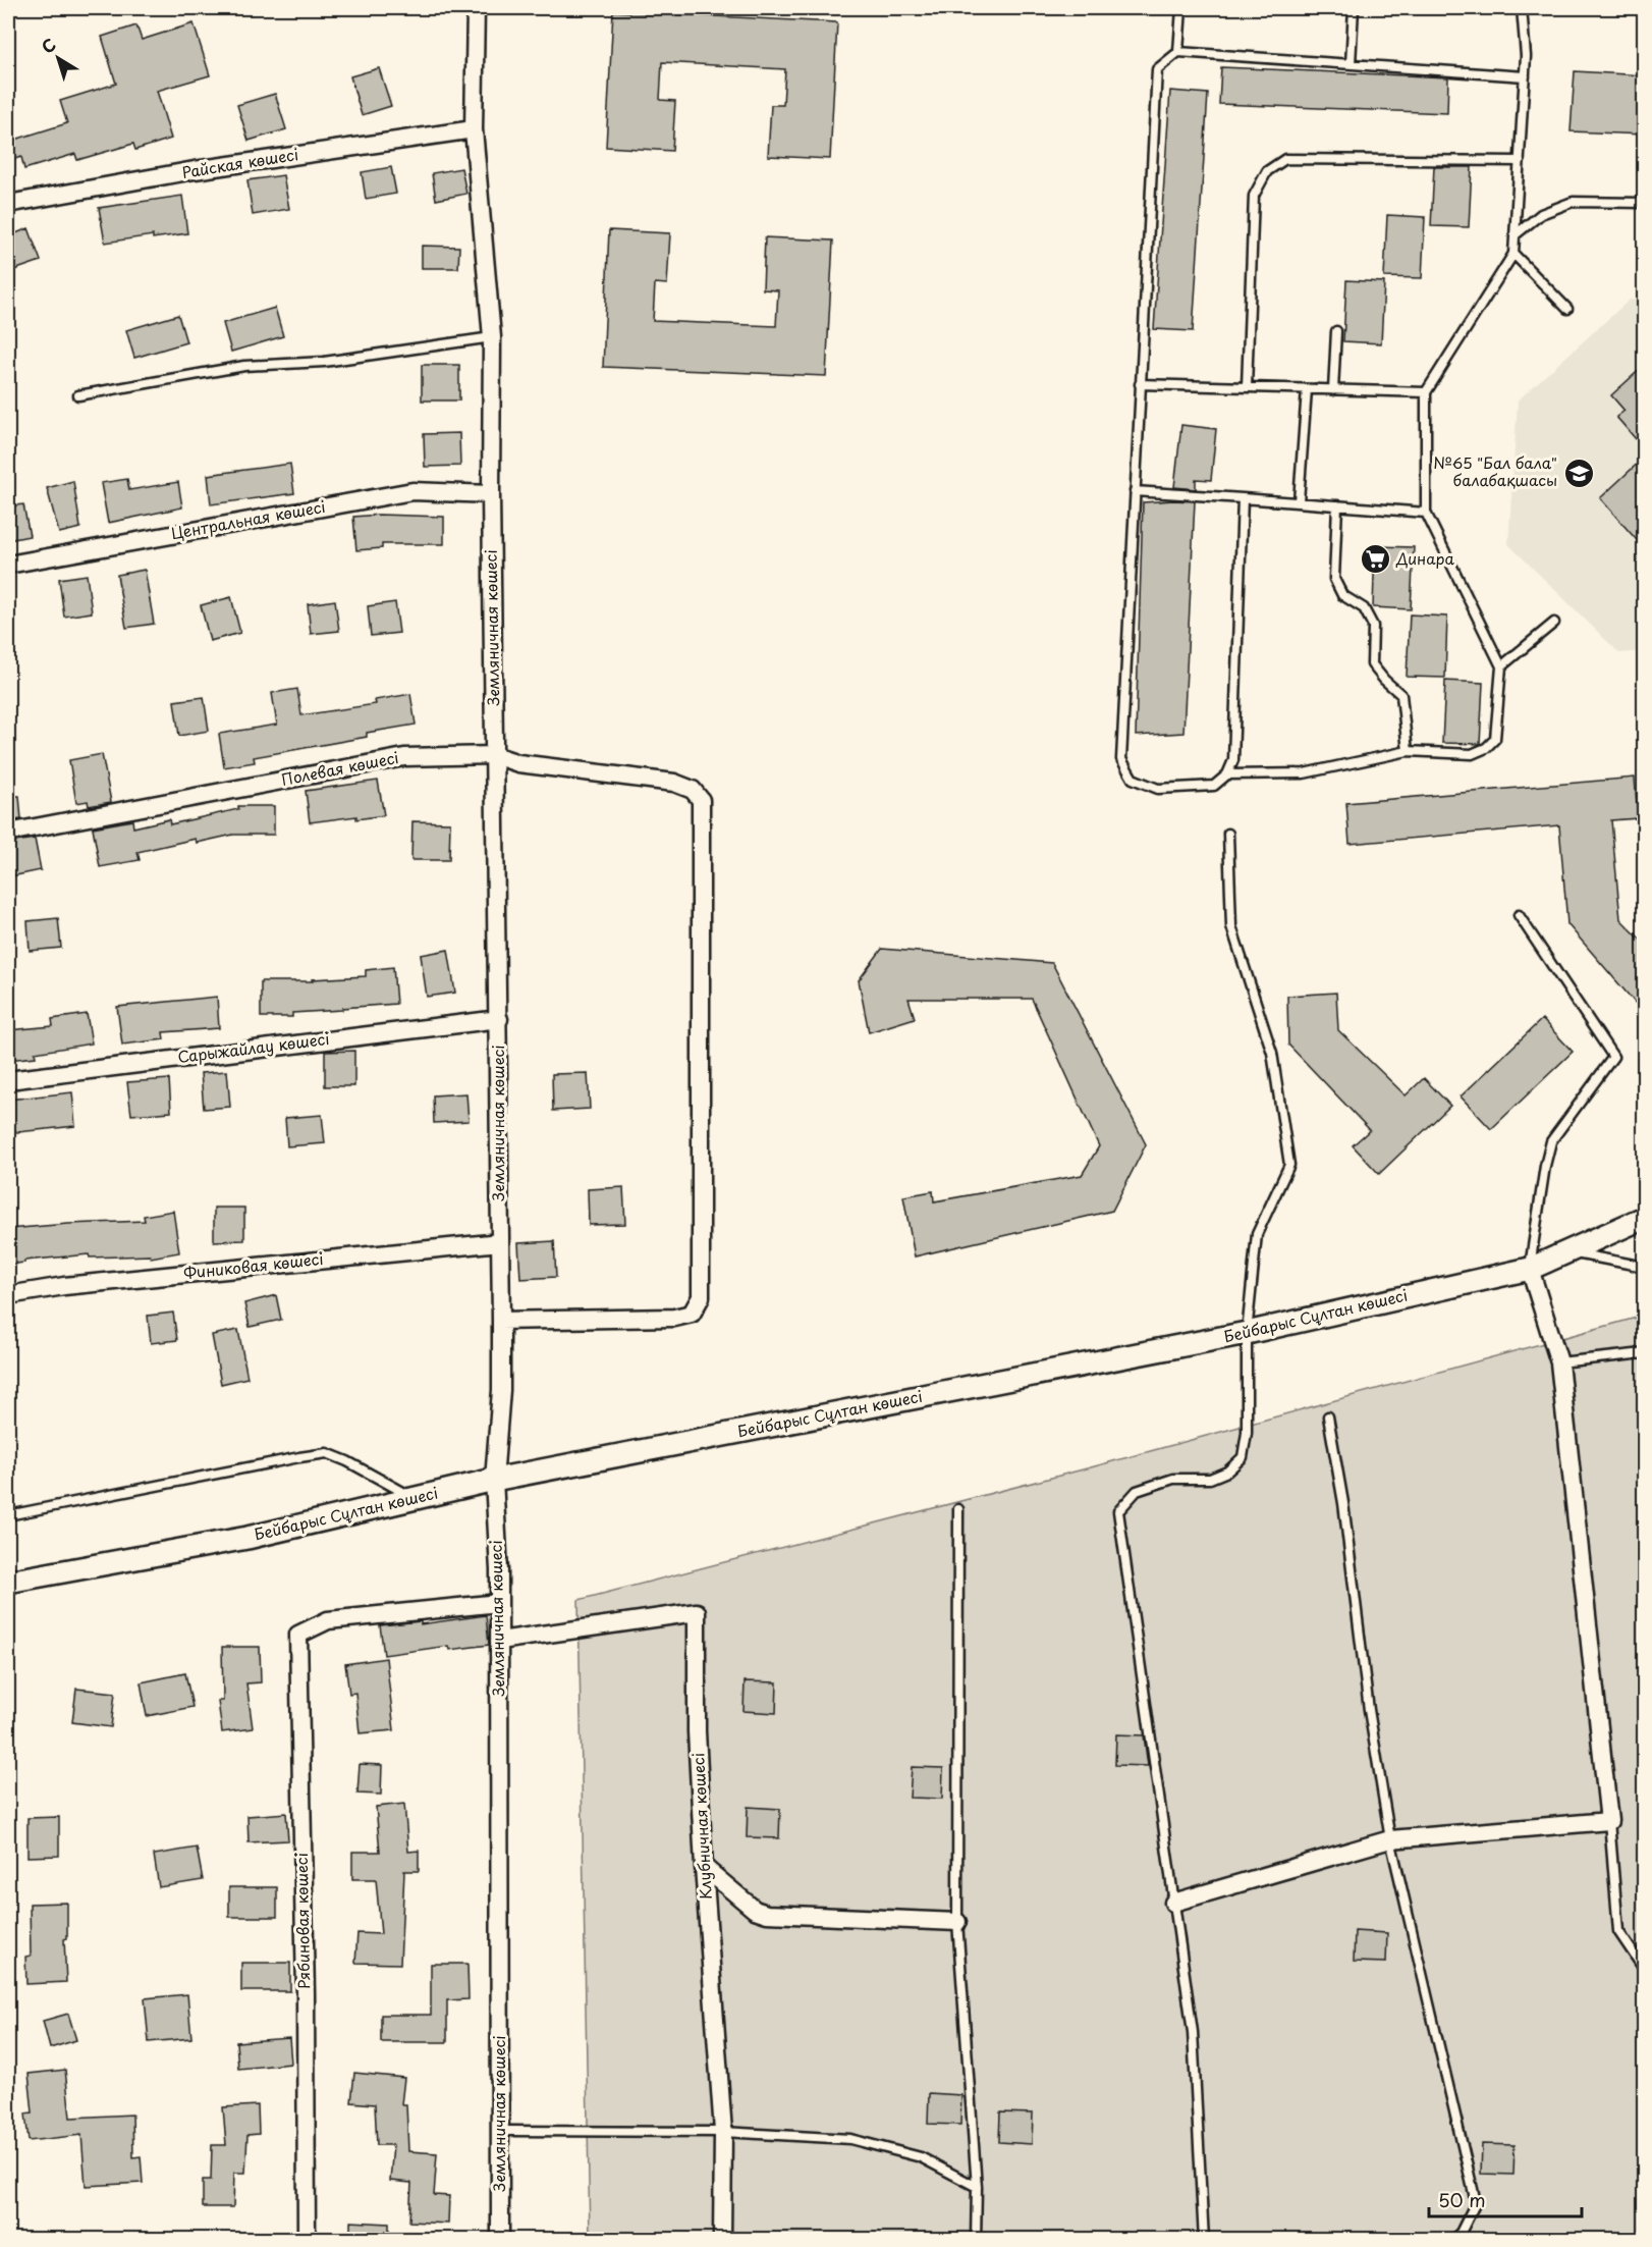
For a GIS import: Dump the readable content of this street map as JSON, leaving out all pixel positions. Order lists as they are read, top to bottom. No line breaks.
{"streets":{"street":["Райская көшесі","Центральная көшесі","Земляничная көшесі","Полевая көшесі","Сарыжайлау көшесі","Финиковая көшесі","Бейбарыс Сұлтан көшесі","Клубничная көшесі","Рябиновая көшесі"]},"crossings":[["Райская көшесі","Земляничная көшесі"],["Центральная көшесі","Земляничная көшесі"],["Земляничная көшесі","Полевая көшесі"],["Земляничная көшесі","Сарыжайлау көшесі"],["Земляничная көшесі","Финиковая көшесі"],["Земляничная көшесі","Бейбарыс Сұлтан көшесі"],["Земляничная көшесі","Клубничная көшесі"],["Земляничная көшесі","Рябиновая көшесі"]],"places":{"school or university":["№65 \"Бал бала\" балабақшасы"],"supermarket":["Динара"]},"scale_bar":"50 m","north":"top left"}
